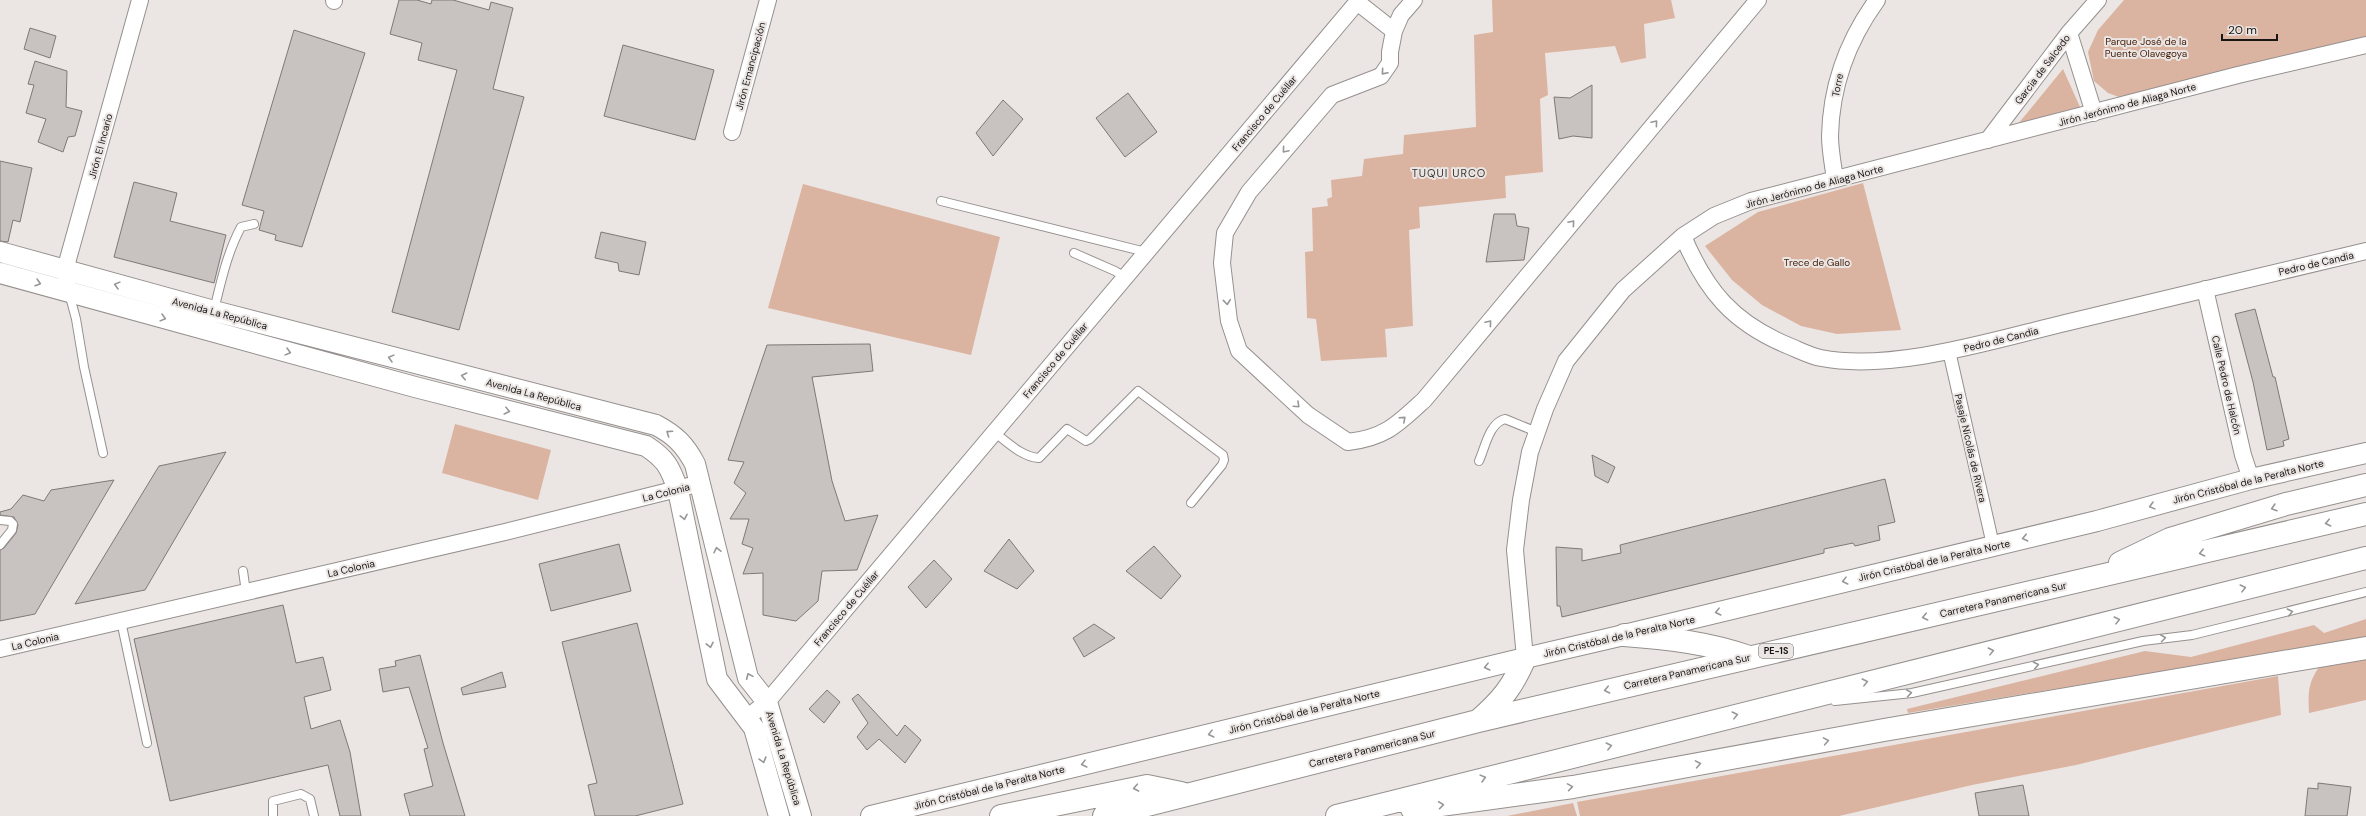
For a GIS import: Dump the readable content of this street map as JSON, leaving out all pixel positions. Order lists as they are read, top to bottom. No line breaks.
{"streets":{"highway":["Carretera Panamericana Sur","PE-1S"],"street":["Jirón Emancipación","Garcia de Salcedo","Torre","Jirón Jerónimo de Aliaga Norte","Francisco de Cuéllar","Jirón El Incario","Pedro de Candia","Avenida La República","Calle Pedro de Halcón","Pasaje Nicolás de Rivera","Jirón Cristóbal de la Peralta Norte","La Colonia"]},"crossings":[["Garcia de Salcedo","Jirón Jerónimo de Aliaga Norte"],["Torre","Jirón Jerónimo de Aliaga Norte"],["Jirón Jerónimo de Aliaga Norte","Pedro de Candia"],["Jirón Jerónimo de Aliaga Norte","Jirón Cristóbal de la Peralta Norte"],["Francisco de Cuéllar","Avenida La República"],["Jirón El Incario","Avenida La República"],["Pedro de Candia","Calle Pedro de Halcón"],["Pedro de Candia","Pasaje Nicolás de Rivera"],["Avenida La República","La Colonia"],["Calle Pedro de Halcón","Jirón Cristóbal de la Peralta Norte"],["Pasaje Nicolás de Rivera","Jirón Cristóbal de la Peralta Norte"]],"one_way":["Jirón Cristóbal de la Peralta Norte"],"districts":["TUQUI URCO"],"parks":["Parque José de la Puente Olavegoya","Trece de Gallo"],"scale_bar":"20 m"}
